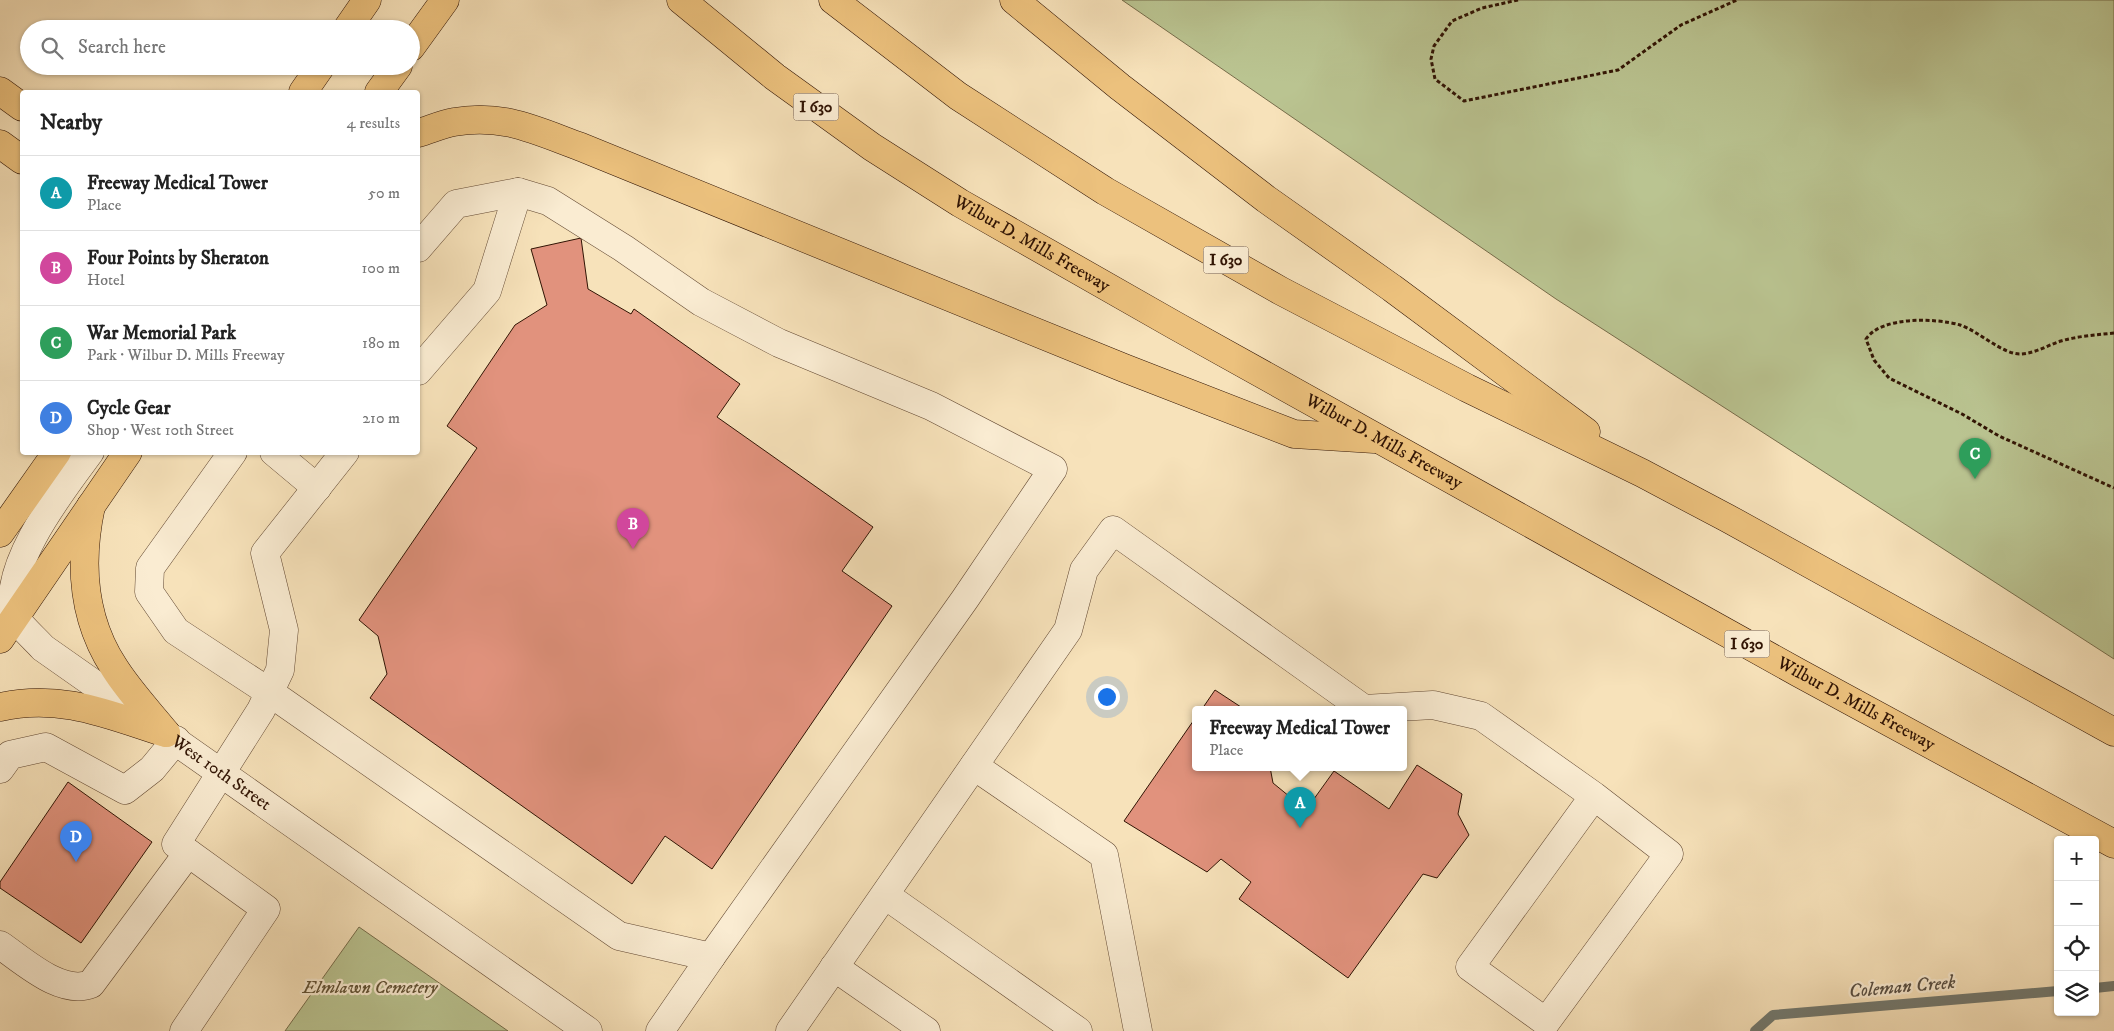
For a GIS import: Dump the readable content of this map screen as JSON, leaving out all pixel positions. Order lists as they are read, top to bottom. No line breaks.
{"streets":{"main road":["I 630","Wilbur D. Mills Freeway"],"street":["West 10th Street"]},"water":["Coleman Creek"],"parks":["Elmlawn Cemetery"],"page":{"search":"Search here","heading":["Nearby","4 results"],"list":[{"mark":"A","name":"Freeway Medical Tower","note":"Place","value":"50 m"},{"mark":"B","name":"Four Points by Sheraton","note":"Hotel","value":"100 m"},{"mark":"C","name":"War Memorial Park","note":"Park · Wilbur D. Mills Freeway","value":"180 m"},{"mark":"D","name":"Cycle Gear","note":"Shop · West 10th Street","value":"210 m"}],"pins":["C","B","A","D"],"popup":["Freeway Medical Tower","Place"],"map_buttons":["+","−"]}}
